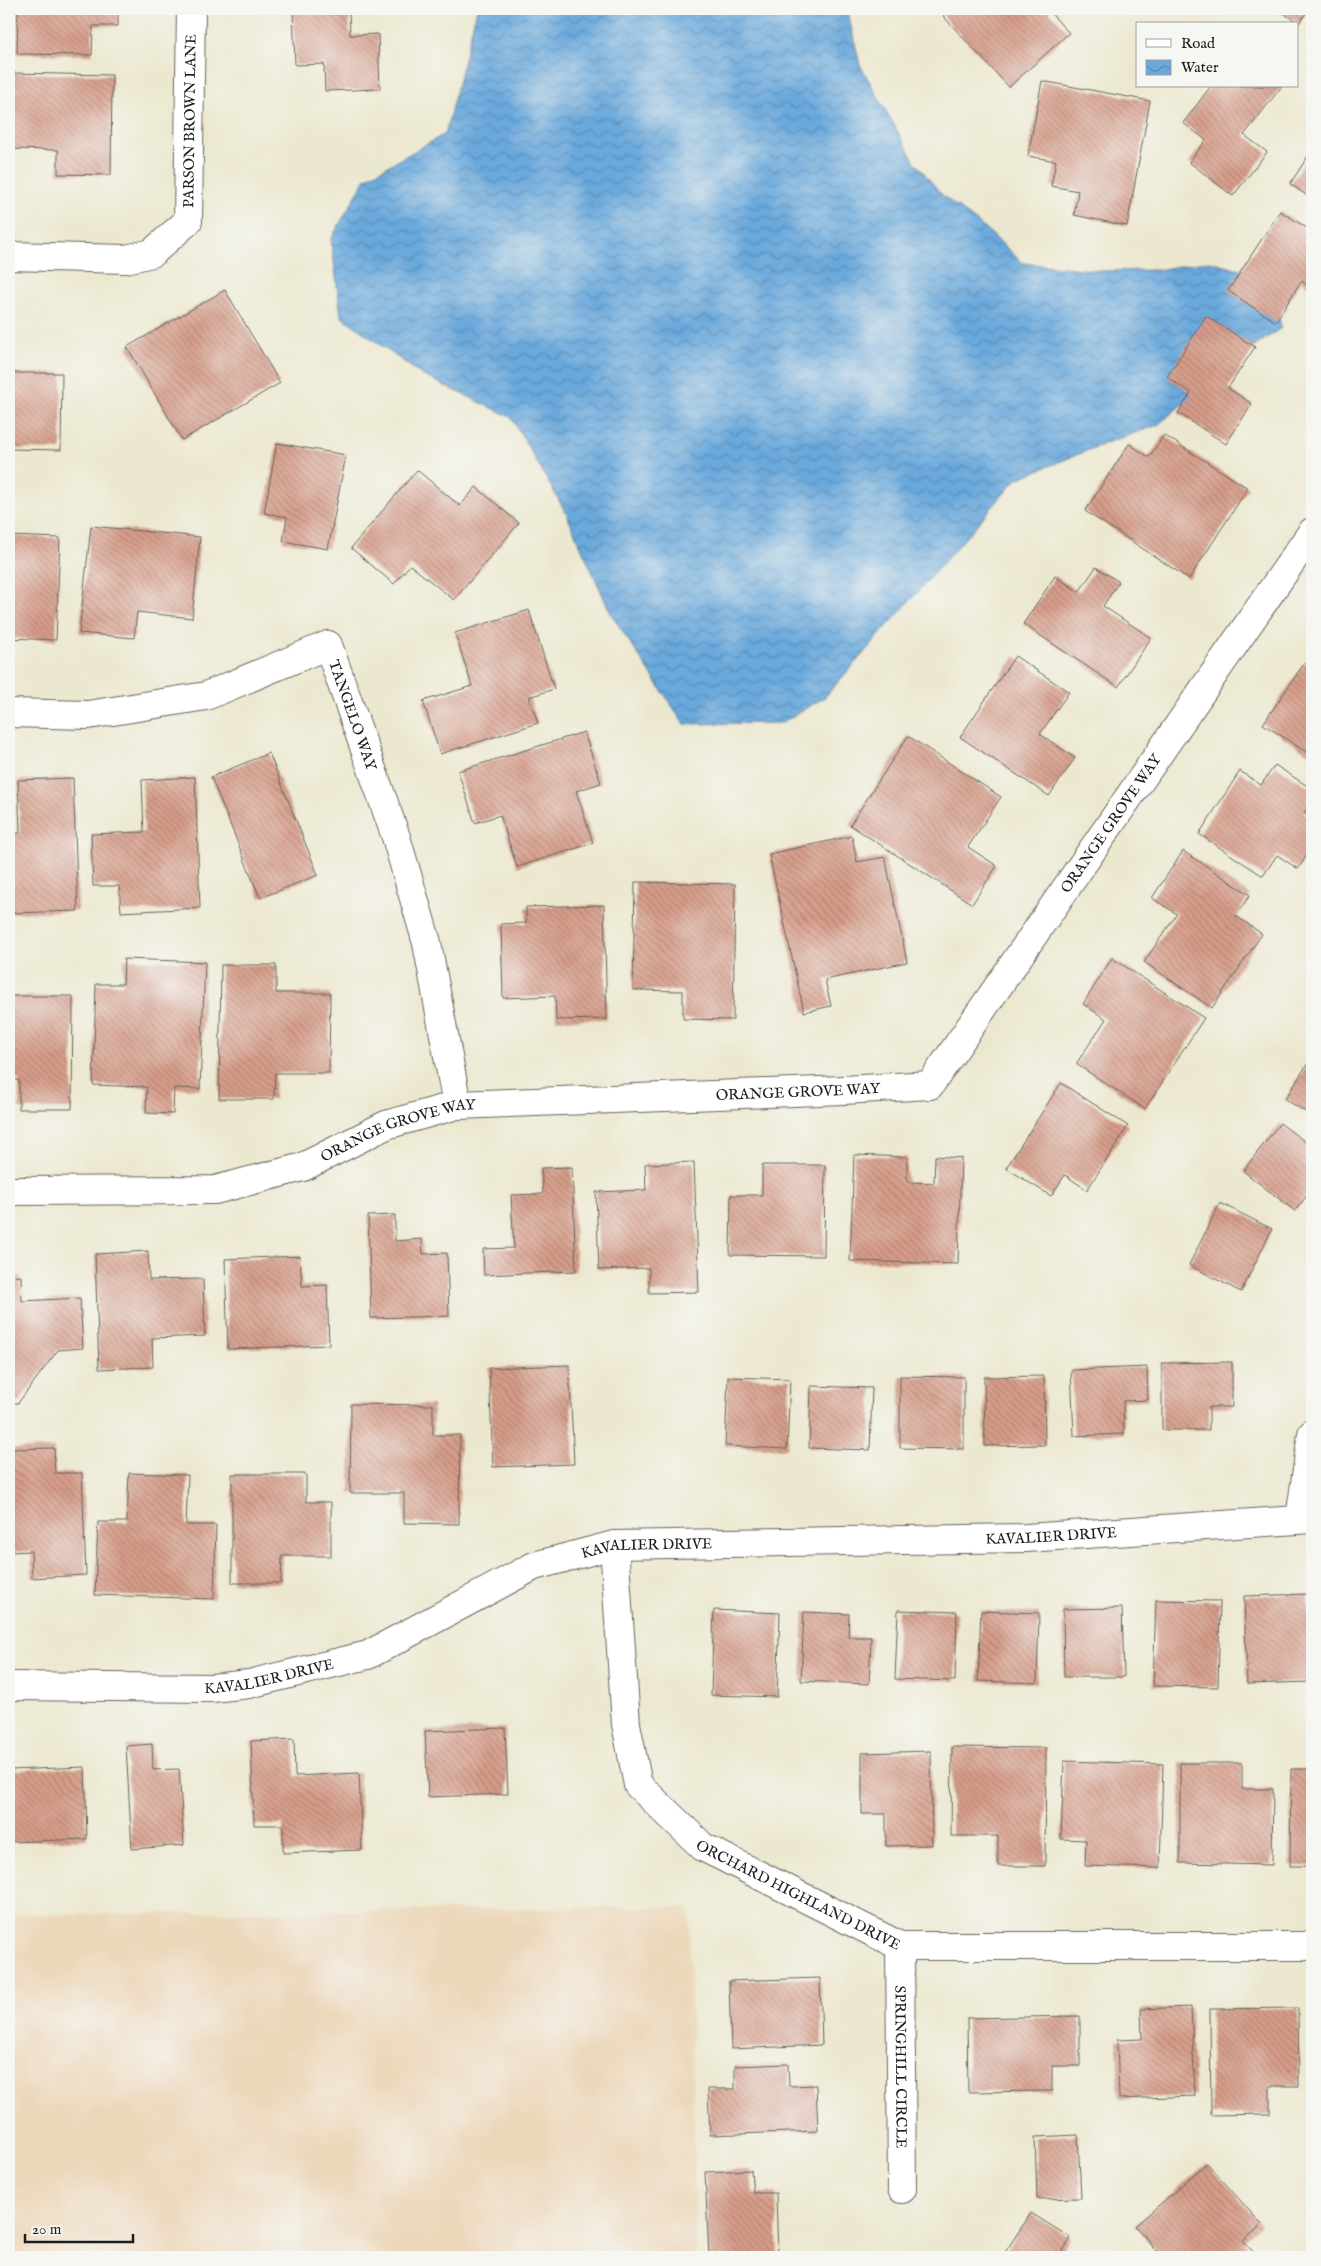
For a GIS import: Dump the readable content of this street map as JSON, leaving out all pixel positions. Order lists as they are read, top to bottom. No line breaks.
{"streets":{"street":["PARSON BROWN LANE","TANGELO WAY","ORANGE GROVE WAY","KAVALIER DRIVE","ORCHARD HIGHLAND DRIVE","SPRINGHILL CIRCLE"]},"crossings":[["TANGELO WAY","ORANGE GROVE WAY"],["KAVALIER DRIVE","ORCHARD HIGHLAND DRIVE"],["ORCHARD HIGHLAND DRIVE","SPRINGHILL CIRCLE"]],"legend":["Road","Water"],"scale_bar":"20 m"}
